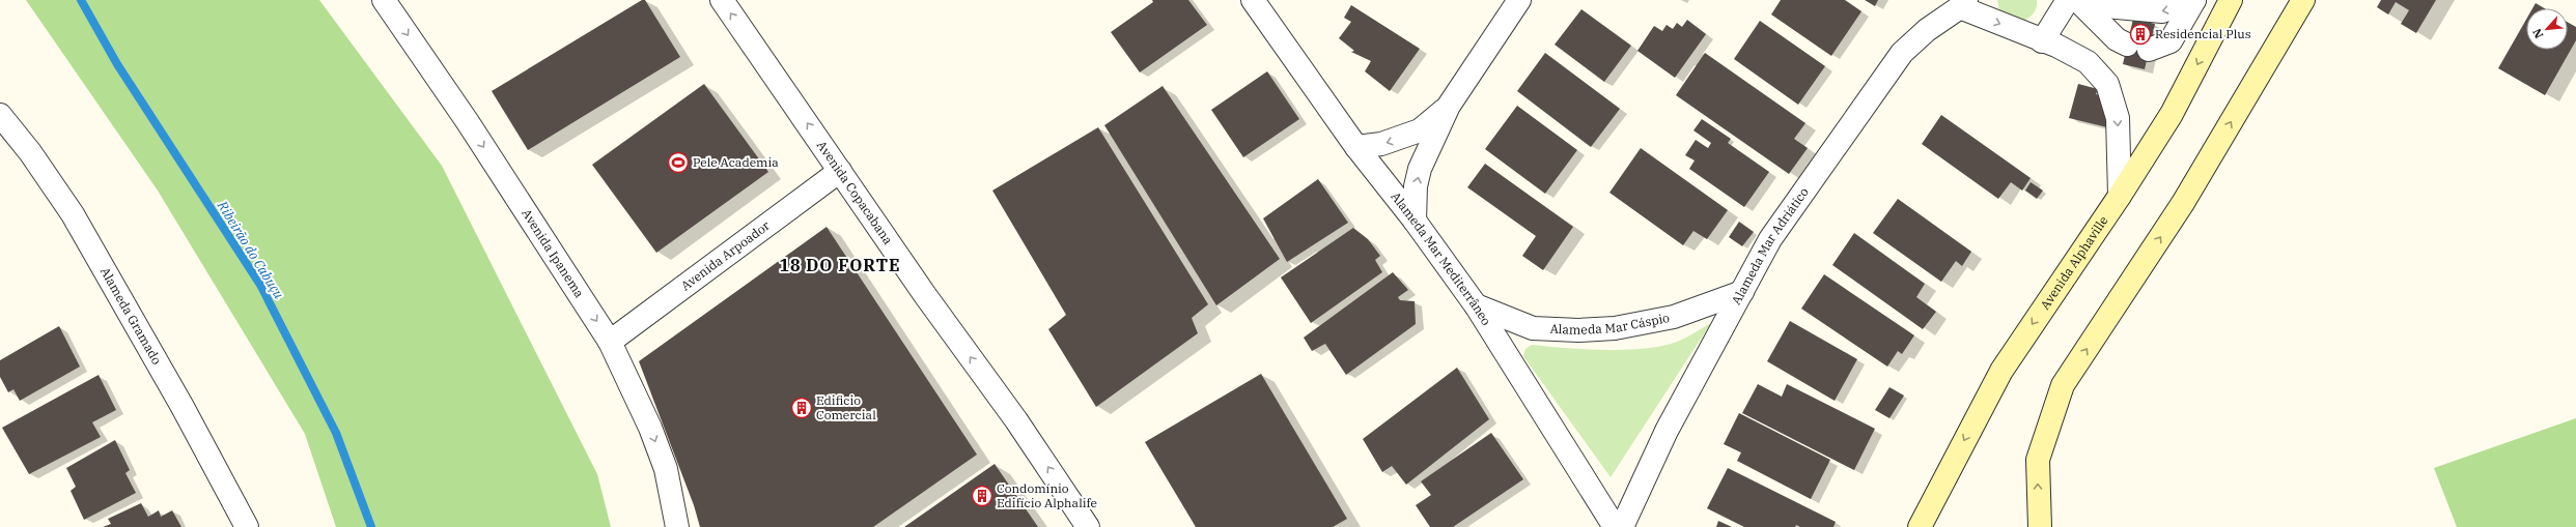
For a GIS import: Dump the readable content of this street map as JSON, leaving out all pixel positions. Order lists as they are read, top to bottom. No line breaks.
{"streets":{"main road":["Avenida Alphaville"],"street":["Avenida Copacabana","Alameda Mar Adriático","Avenida Ipanema","Avenida Arpoador","Alameda Mar Mediterrâneo","Alameda Gramado","Alameda Mar Cáspio"]},"crossings":[["Avenida Copacabana","Avenida Arpoador"],["Alameda Mar Adriático","Alameda Mar Cáspio"],["Avenida Ipanema","Avenida Arpoador"],["Alameda Mar Mediterrâneo","Alameda Mar Cáspio"]],"one_way":["Avenida Copacabana","Avenida Ipanema"],"districts":["18 DO FORTE"],"water":["Ribeirão do Cabuçu"],"places":{"building":["Residencial Plus","Edificio Comercial","Condomínio Edifício Alphalife"],"sports":["Pele Academia"]},"north":"bottom left"}
